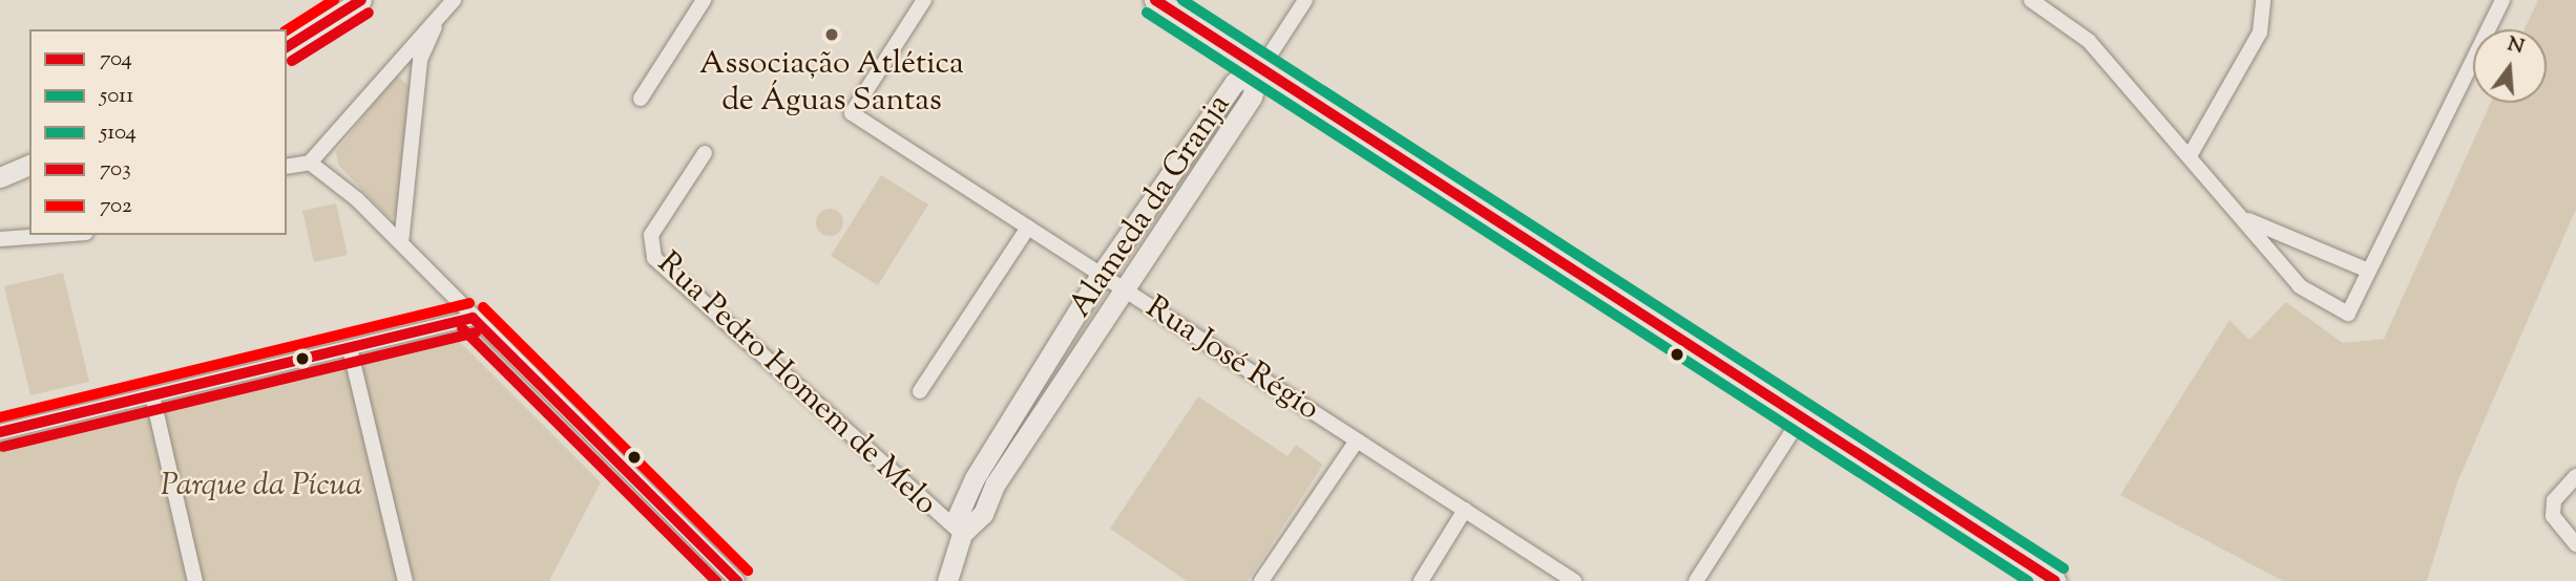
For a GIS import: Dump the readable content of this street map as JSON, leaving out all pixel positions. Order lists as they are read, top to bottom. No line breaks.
{"streets":{"street":["Alameda da Granja","Rua José Régio","Rua Pedro Homem de Melo"]},"crossings":[["Alameda da Granja","Rua José Régio"],["Alameda da Granja","Rua Pedro Homem de Melo"]],"parks":["Parque da Pícua"],"places":["Associação Atlética de Águas Santas"],"lines":["transit line 704","transit line 5104","transit line 702","transit line 5011","transit line 703"],"legend":["704","5011","5104","703","702"],"north":"top"}
